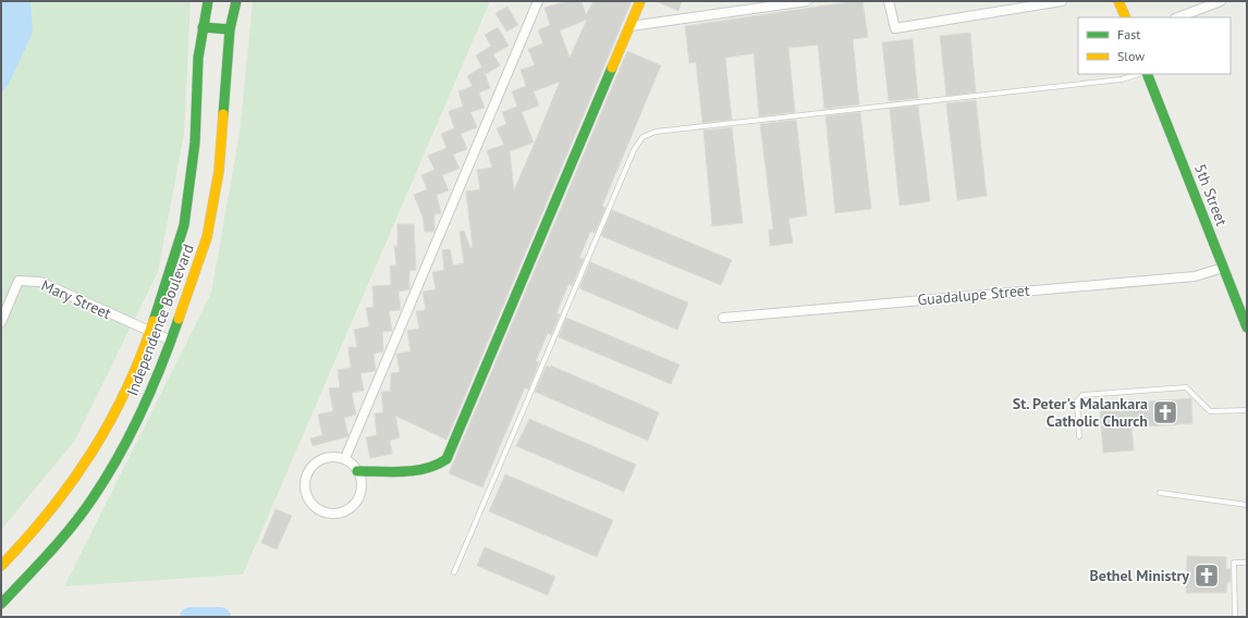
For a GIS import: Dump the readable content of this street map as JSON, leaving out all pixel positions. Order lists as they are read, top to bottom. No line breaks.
{"streets":{"main road":["5th Street","Independence Boulevard"],"street":["Guadalupe Street","Mary Street"]},"crossings":[["5th Street","Guadalupe Street"],["Mary Street","Independence Boulevard"]],"places":{"church":["St. Peter's Malankara Catholic Church","Bethel Ministry"]},"legend":["Fast","Slow"]}
